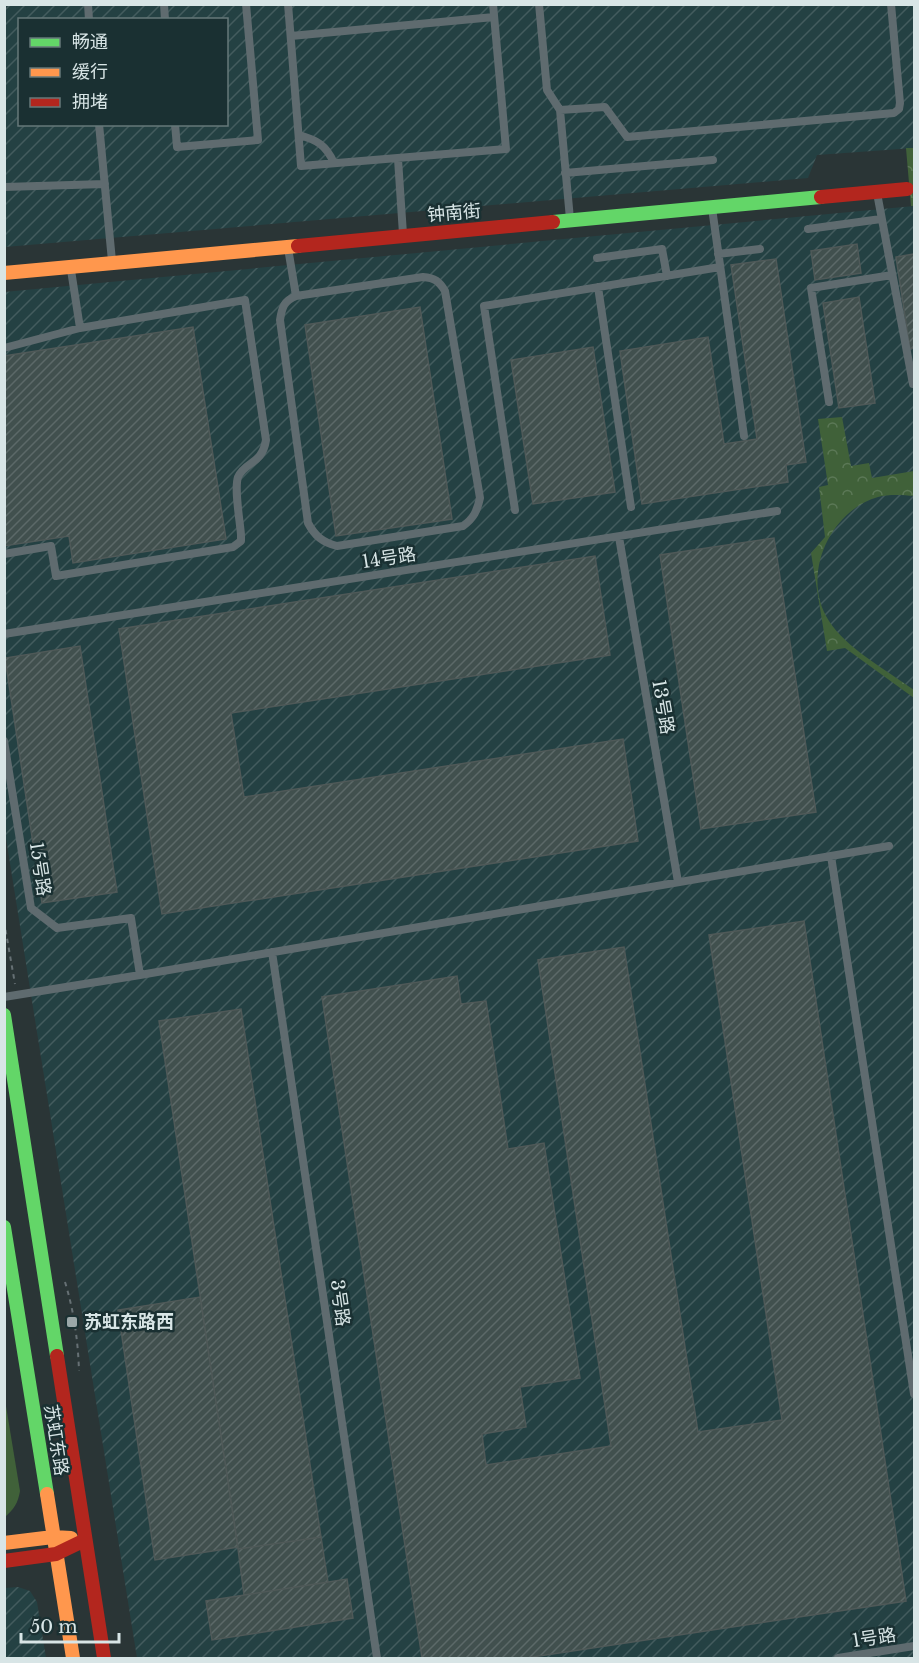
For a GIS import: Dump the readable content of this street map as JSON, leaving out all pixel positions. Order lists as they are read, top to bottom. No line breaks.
{"streets":{"main road":["钟南街","苏虹东路"],"lane":["14号路","13号路","15号路","3号路","1号路"]},"crossings":[["14号路","13号路"]],"places":{"transit":["苏虹东路西"]},"legend":["畅通","缓行","拥堵"],"scale_bar":"50 m"}
